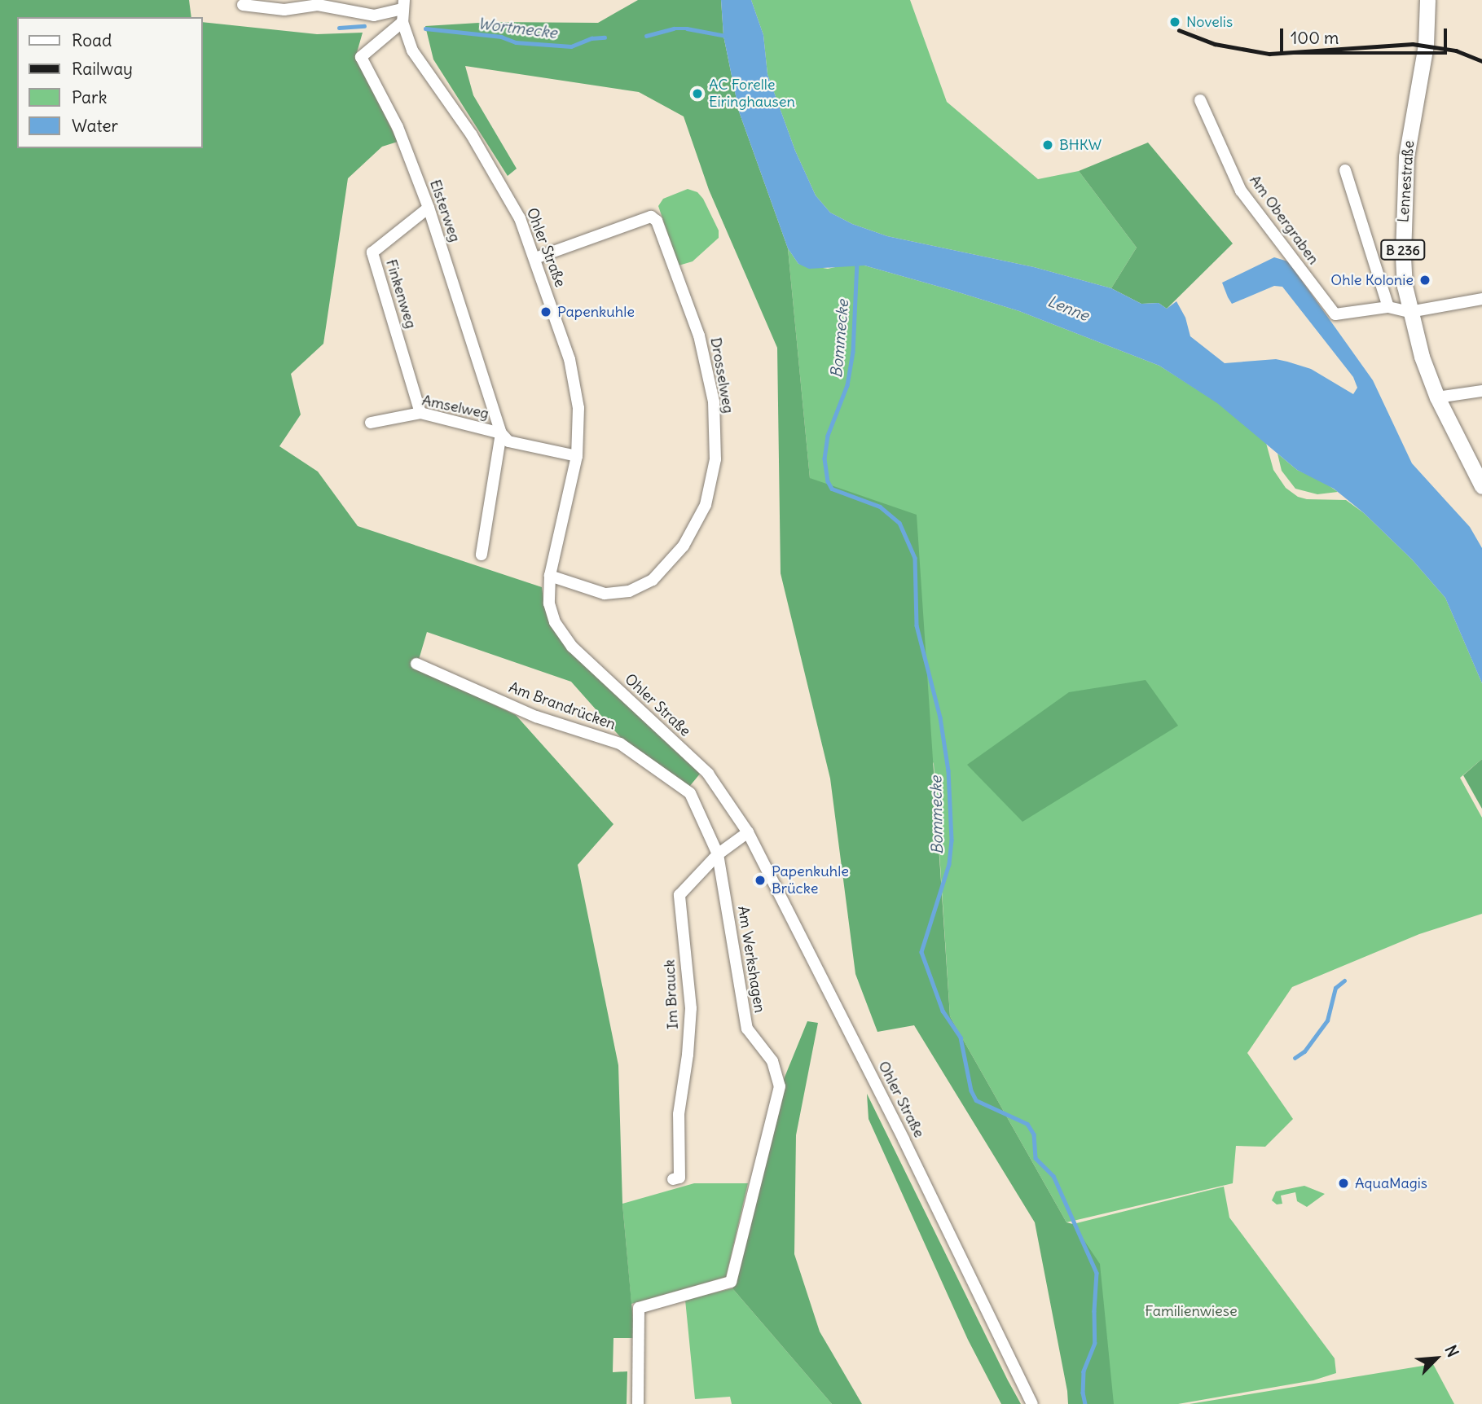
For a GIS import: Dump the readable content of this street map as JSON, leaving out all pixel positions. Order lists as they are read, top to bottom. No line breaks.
{"streets":{"main road":["Lennestraße","B 236"],"street":["Elsterweg","Am Obergraben","Ohler Straße","Finkenweg","Drosselweg","Amselweg","Am Brandrücken","Am Werkshagen","Im Brauck"]},"crossings":[["Lennestraße","Am Obergraben"],["Elsterweg","Ohler Straße"],["Elsterweg","Finkenweg"],["Elsterweg","Amselweg"],["Ohler Straße","Drosselweg"],["Ohler Straße","Amselweg"],["Ohler Straße","Im Brauck"],["Finkenweg","Amselweg"],["Am Brandrücken","Am Werkshagen"],["Am Brandrücken","Im Brauck"],["Am Werkshagen","Im Brauck"]],"water":["Wortmecke","Lenne","Bommecke"],"parks":["Familienwiese"],"places":["Novelis","AC Forelle Eiringhausen","BHKW","Ohle Kolonie","Papenkuhle","Papenkuhle Brücke","AquaMagis"],"legend":["Road","Railway","Park","Water"],"scale_bar":"100 m","north":"top right"}
